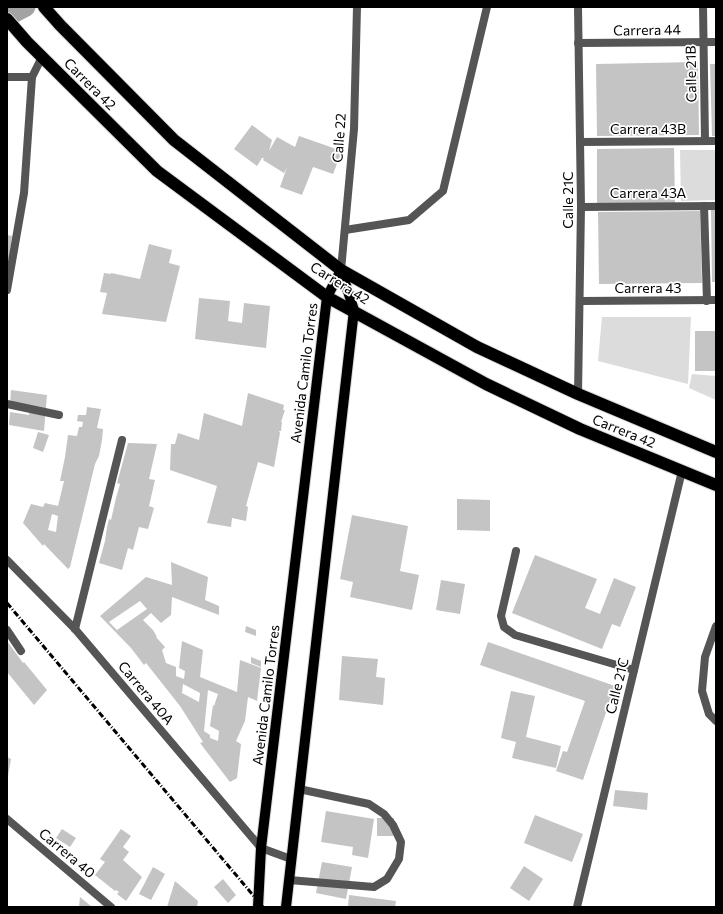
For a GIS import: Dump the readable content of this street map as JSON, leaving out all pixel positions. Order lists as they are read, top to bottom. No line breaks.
{"streets":{"highway":["Carrera 42"],"main road":["Avenida Camilo Torres"],"street":["Carrera 44","Calle 21B","Carrera 43B","Calle 22","Carrera 43A","Calle 21C","Carrera 43","Carrera 40A","Carrera 40"]},"crossings":[["Carrera 44","Calle 21B"],["Carrera 44","Calle 21C"],["Calle 21B","Carrera 43B"],["Carrera 42","Calle 22"],["Carrera 42","Calle 21C"],["Carrera 42","Avenida Camilo Torres"],["Carrera 43B","Calle 21C"],["Calle 22","Avenida Camilo Torres"],["Carrera 43A","Calle 21C"],["Calle 21C","Carrera 43"],["Avenida Camilo Torres","Carrera 40A"]]}
